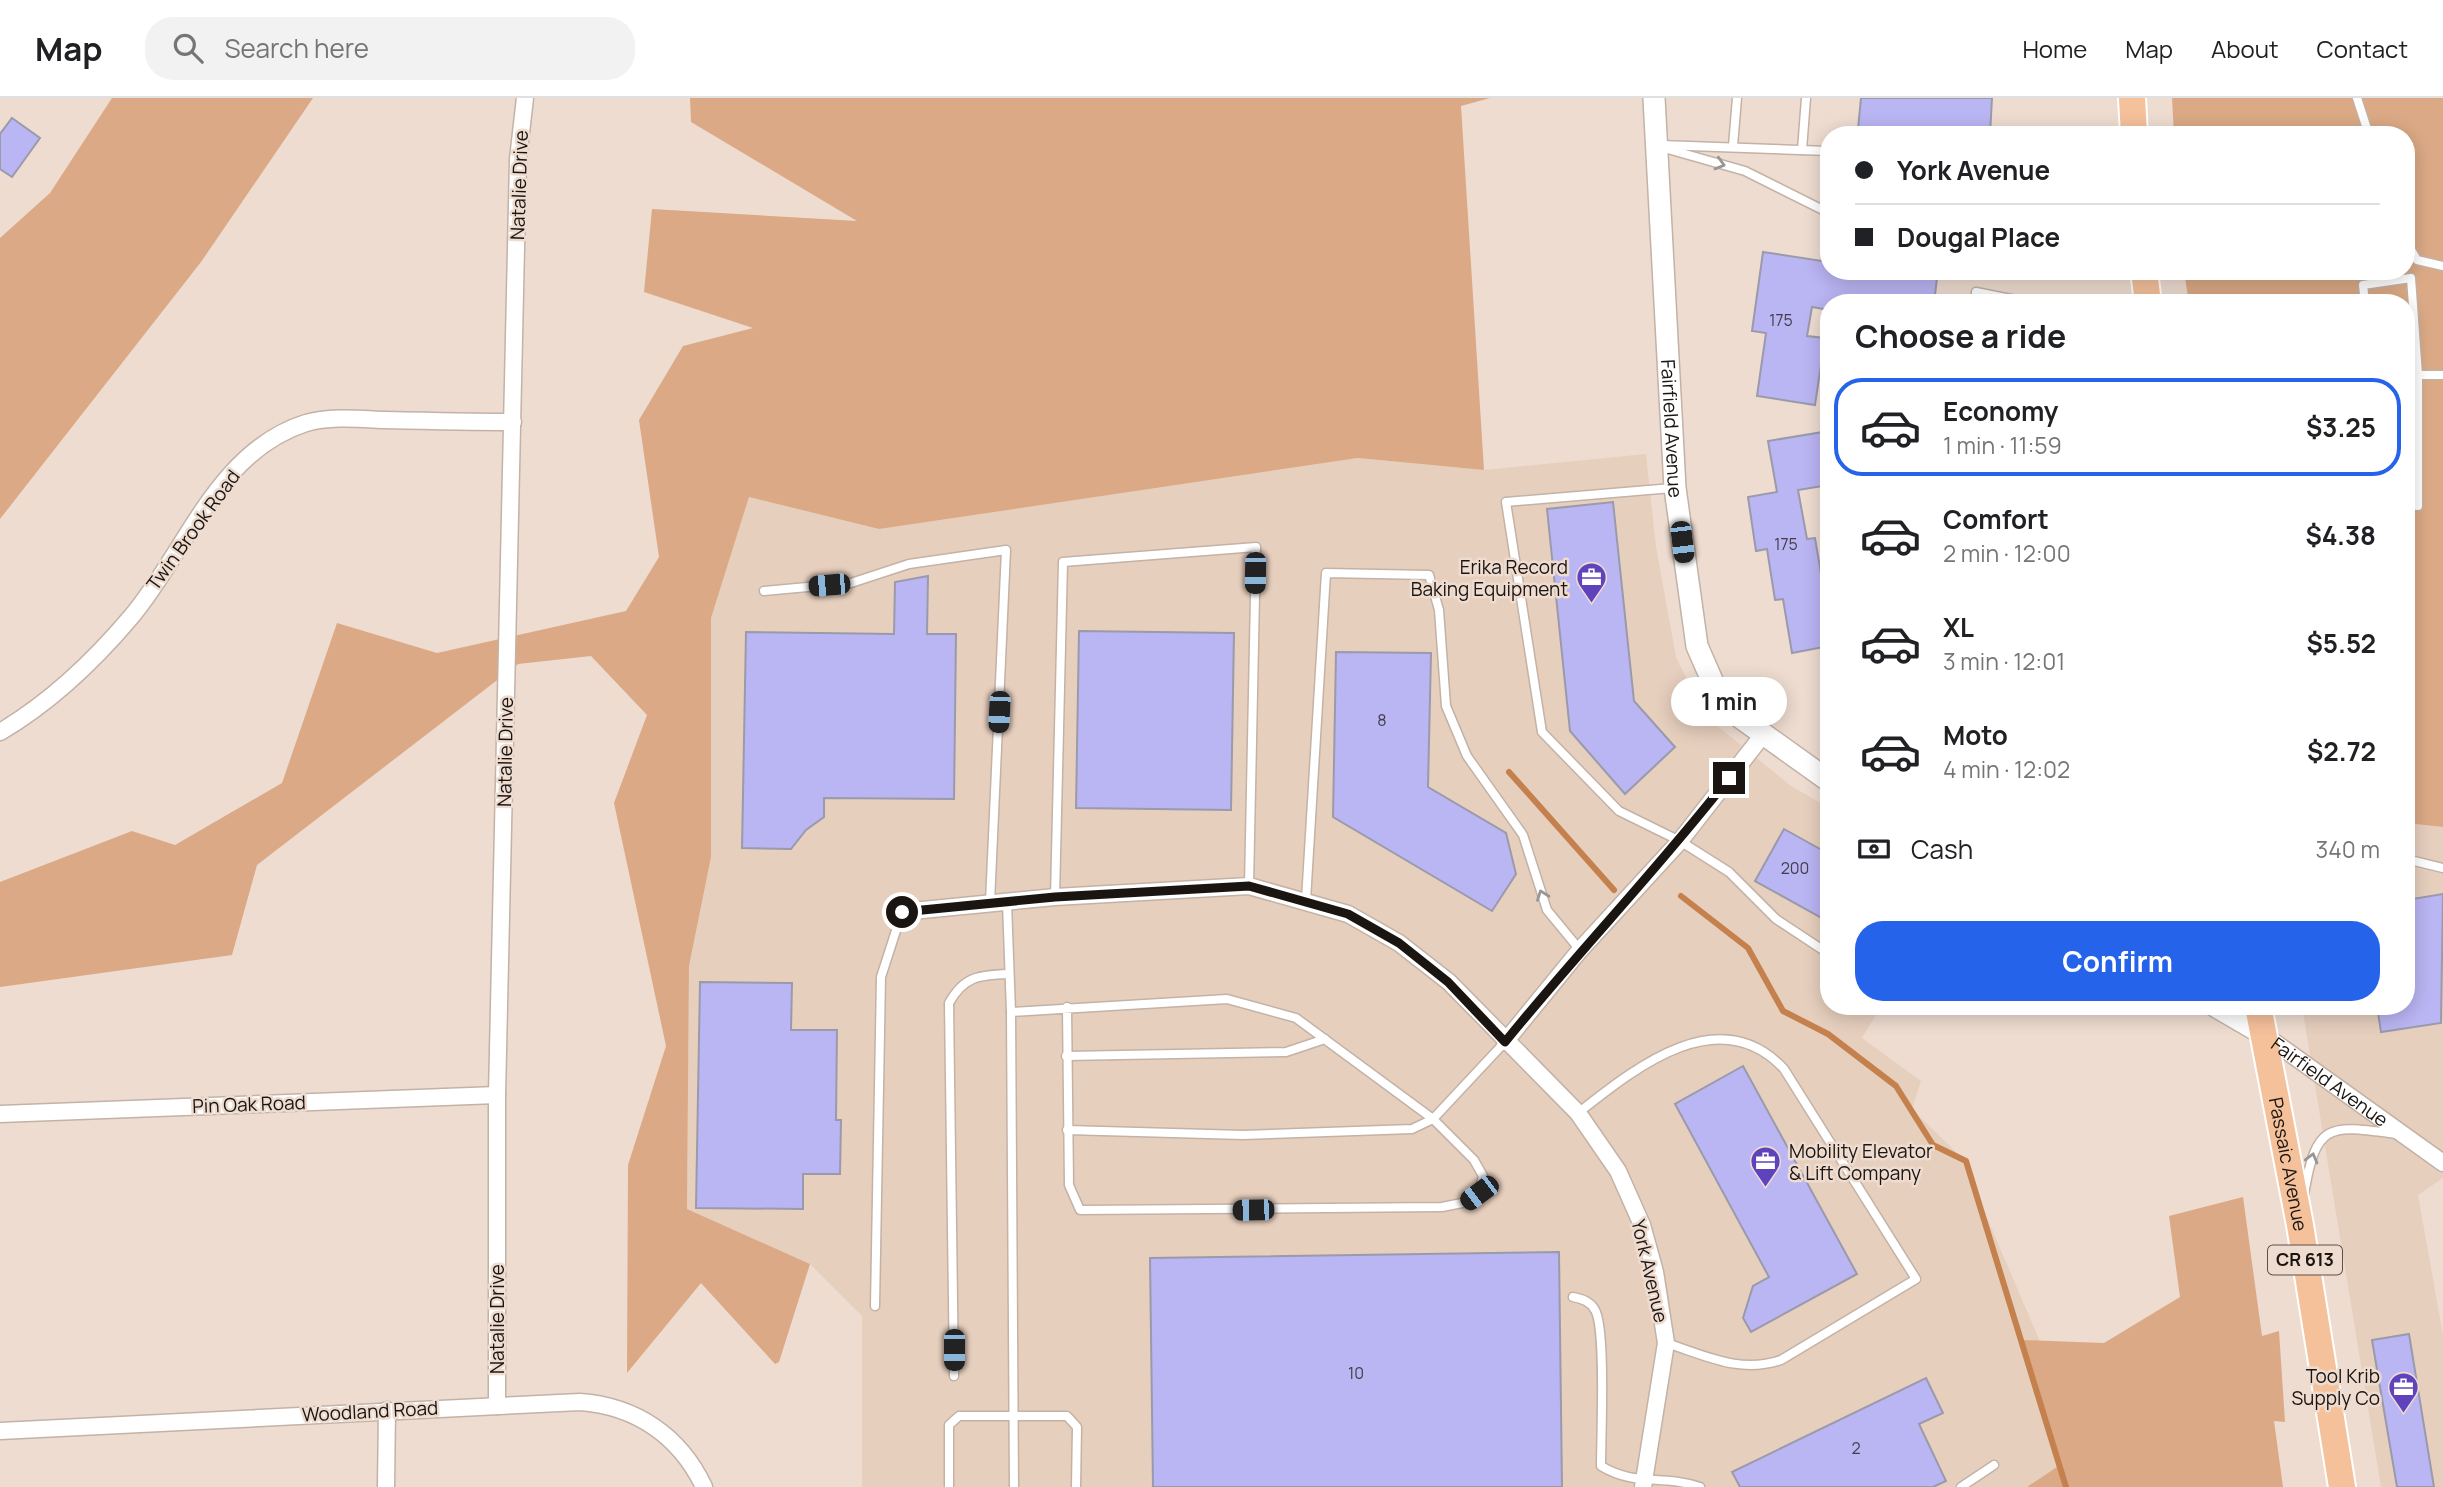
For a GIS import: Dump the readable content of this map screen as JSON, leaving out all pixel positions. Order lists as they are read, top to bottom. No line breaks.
{"streets":{"main road":["Passaic Avenue","CR 613"],"street":["Natalie Drive","Fairfield Avenue","Twin Brook Road","Pin Oak Road","York Avenue","Woodland Road"]},"crossings":[["Natalie Drive","Twin Brook Road"],["Natalie Drive","Pin Oak Road"],["Natalie Drive","Woodland Road"],["Fairfield Avenue","Passaic Avenue"]],"places":{"office":["Erika Record Baking Equipment","Mobility Elevator & Lift Company","Tool Krib Supply Co"]},"house_numbers":["175","175","8","200","10","2"],"page":{"header":"Map","search":"Search here","nav":["Home","Map","About","Contact"],"banner":["York Avenue","Dougal Place"],"heading":"Choose a ride","list":[{"name":"Economy","note":"1 min · 11:59","value":"$3.25"},{"name":"Comfort","note":"2 min · 12:00","value":"$4.38"},{"name":"XL","note":"3 min · 12:01","value":"$5.52"},{"name":"Moto","note":"4 min · 12:02","value":"$2.72"}],"bubble":"1 min","pay":["Cash","340 m"],"buttons":"Confirm"}}
